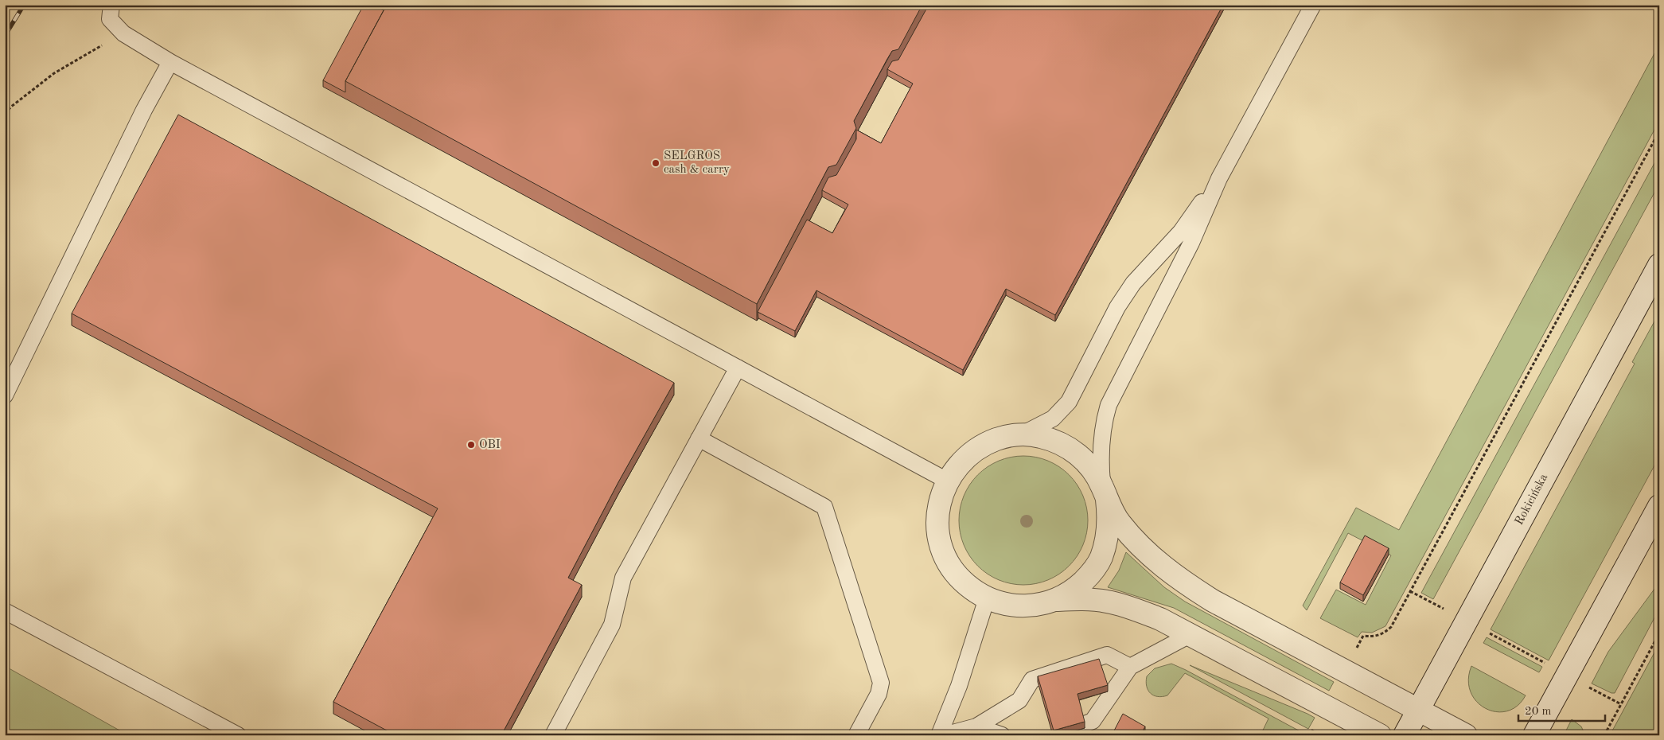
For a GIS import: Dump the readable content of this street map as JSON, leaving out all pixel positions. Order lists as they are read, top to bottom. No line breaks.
{"streets":{"street":["Rokicińska"]},"places":["SELGROS cash & carry","OBI"],"scale_bar":"20 m"}
